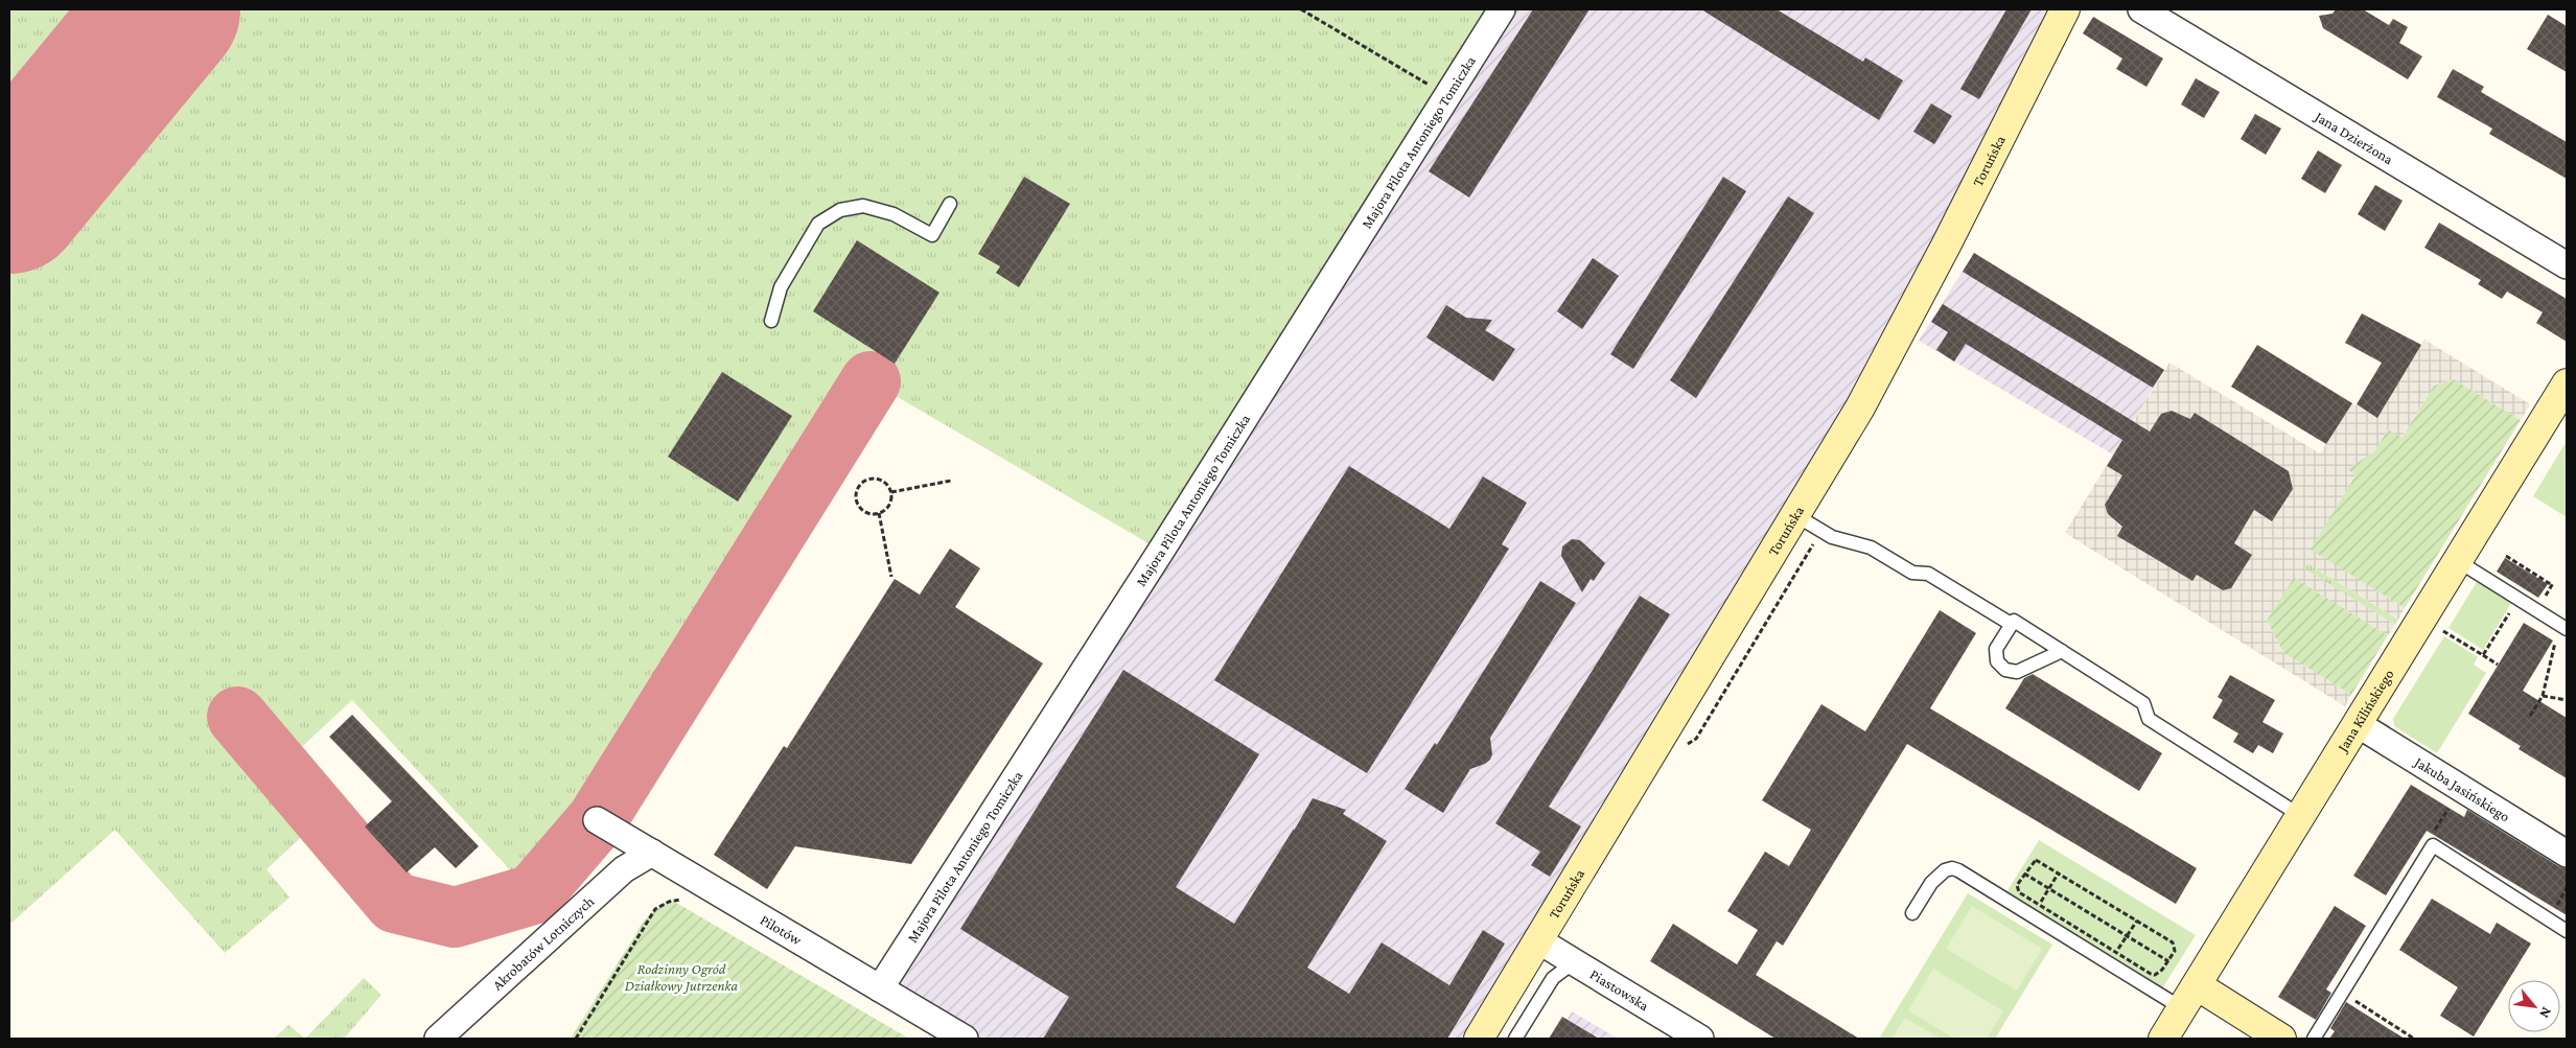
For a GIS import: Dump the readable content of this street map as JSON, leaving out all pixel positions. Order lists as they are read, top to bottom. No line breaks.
{"streets":{"street":["Jana Dzierżona","Majora Pilota Antoniego Tomiczka","Toruńska","Jana Kilińskiego","Jakuba Jasińskiego","Pilotów","Akrobatów Lotniczych","Piastowska"]},"crossings":[["Majora Pilota Antoniego Tomiczka","Pilotów"],["Toruńska","Piastowska"],["Jana Kilińskiego","Jakuba Jasińskiego"],["Pilotów","Akrobatów Lotniczych"]],"parks":["Rodzinny Ogród Działkowy Jutrzenka"],"north":"bottom right"}
